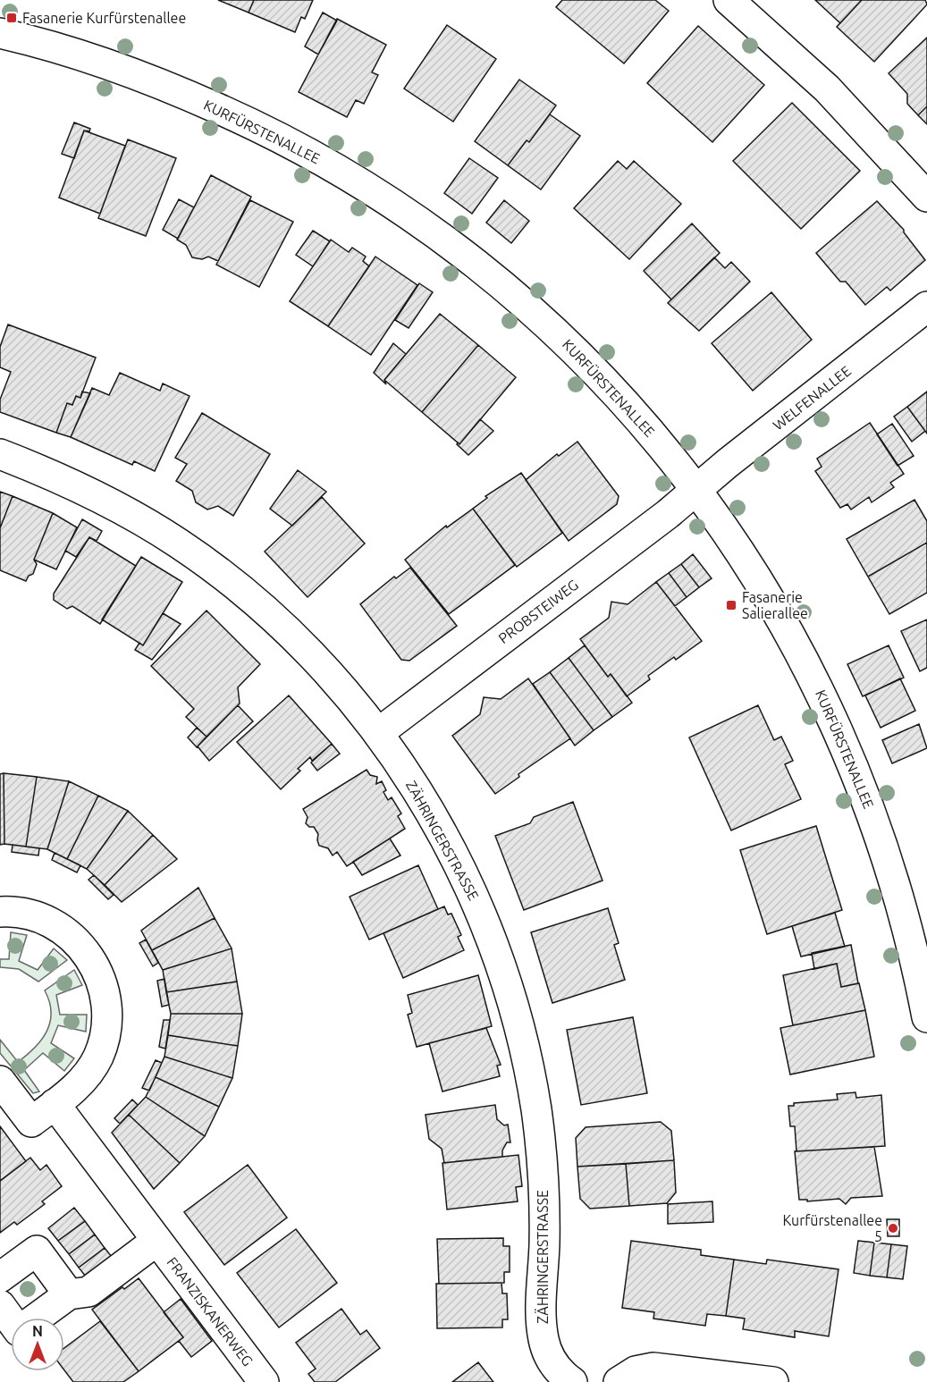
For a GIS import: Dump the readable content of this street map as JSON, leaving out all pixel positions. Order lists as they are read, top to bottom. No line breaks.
{"streets":{"street":["KURFÜRSTENALLEE","WELFENALLEE","PROBSTEIWEG","ZÄHRINGERSTRASSE","FRANZISKANERWEG"]},"crossings":[["KURFÜRSTENALLEE","WELFENALLEE"],["KURFÜRSTENALLEE","PROBSTEIWEG"],["WELFENALLEE","PROBSTEIWEG"],["PROBSTEIWEG","ZÄHRINGERSTRASSE"]],"places":{"transit":["Fasanerie Kurfürstenallee","Fasanerie Salierallee"],"other":["Kurfürstenallee 5"]},"north":"top"}
